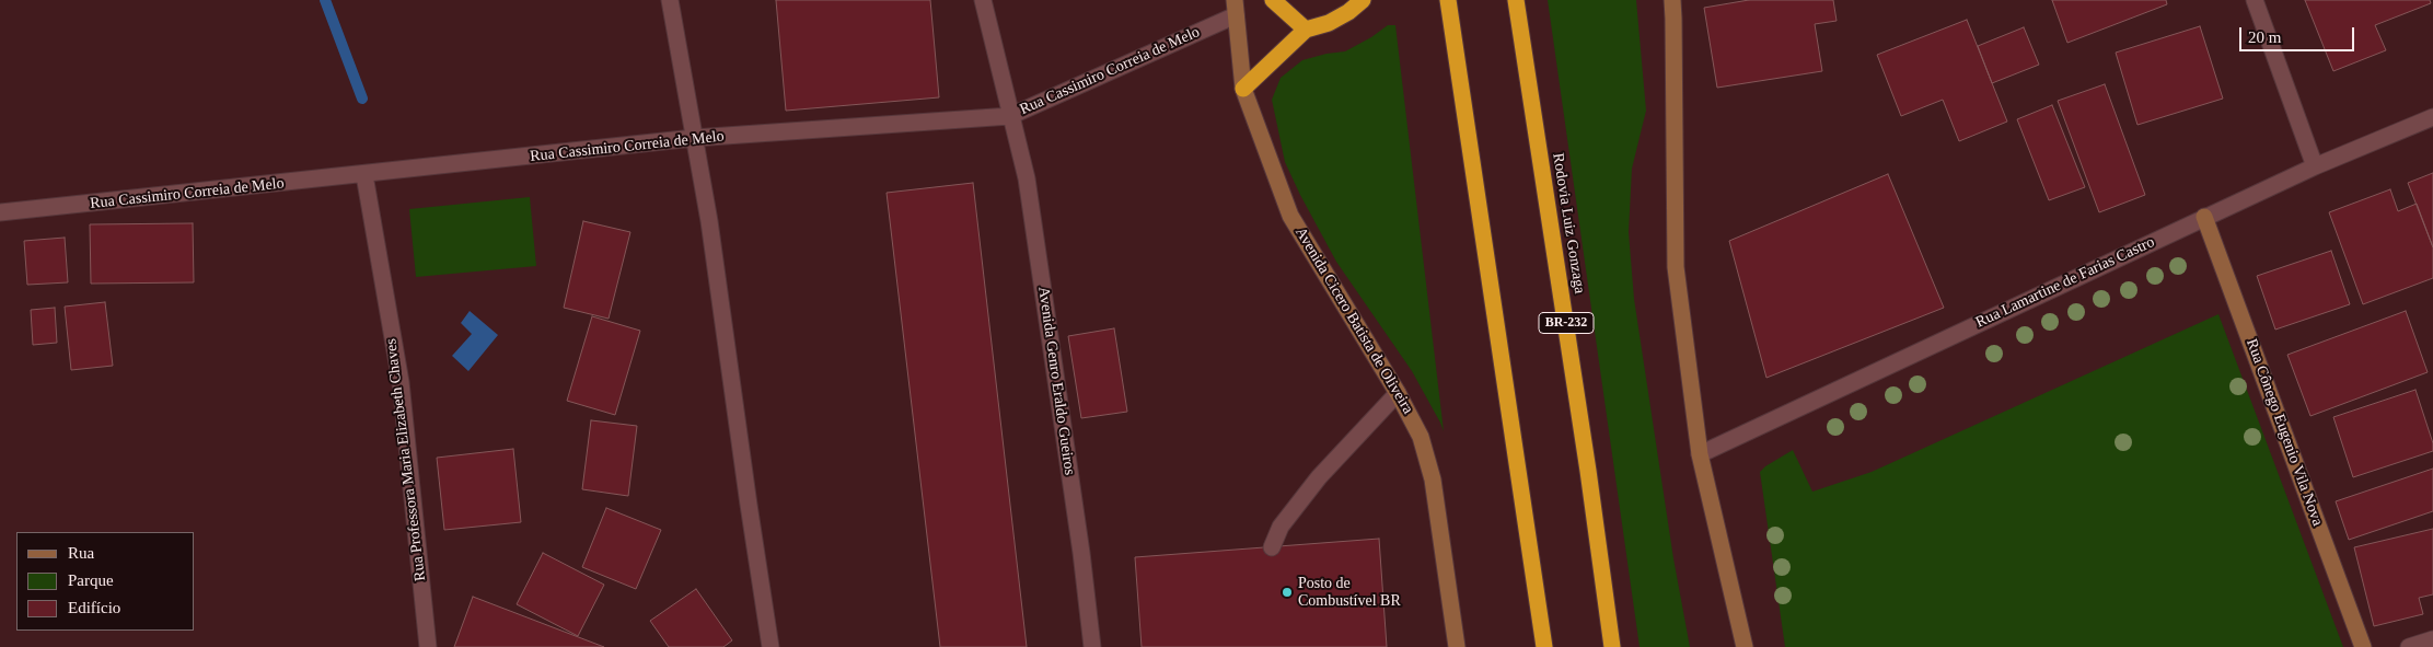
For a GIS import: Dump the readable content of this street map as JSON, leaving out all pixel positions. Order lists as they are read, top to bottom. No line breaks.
{"streets":{"highway":["Rodovia Luiz Gonzaga","BR-232"],"main road":["Avenida Cicero Batista de Oliveira","Rua Cônego Eugenio Vila Nova"],"street":["Rua Cassimiro Correia de Melo","Rua Lamartine de Farias Castro","Avenida Genro Eraldo Gueiros","Rua Professora Maria Elizabeth Chaves"]},"crossings":[["Rua Cassimiro Correia de Melo","Avenida Cicero Batista de Oliveira"],["Rua Cassimiro Correia de Melo","Avenida Genro Eraldo Gueiros"],["Rua Cassimiro Correia de Melo","Rua Professora Maria Elizabeth Chaves"],["Rua Lamartine de Farias Castro","Rua Cônego Eugenio Vila Nova"]],"places":["Posto de Combustível BR"],"legend":["Rua","Parque","Edifício"],"scale_bar":"20 m"}
